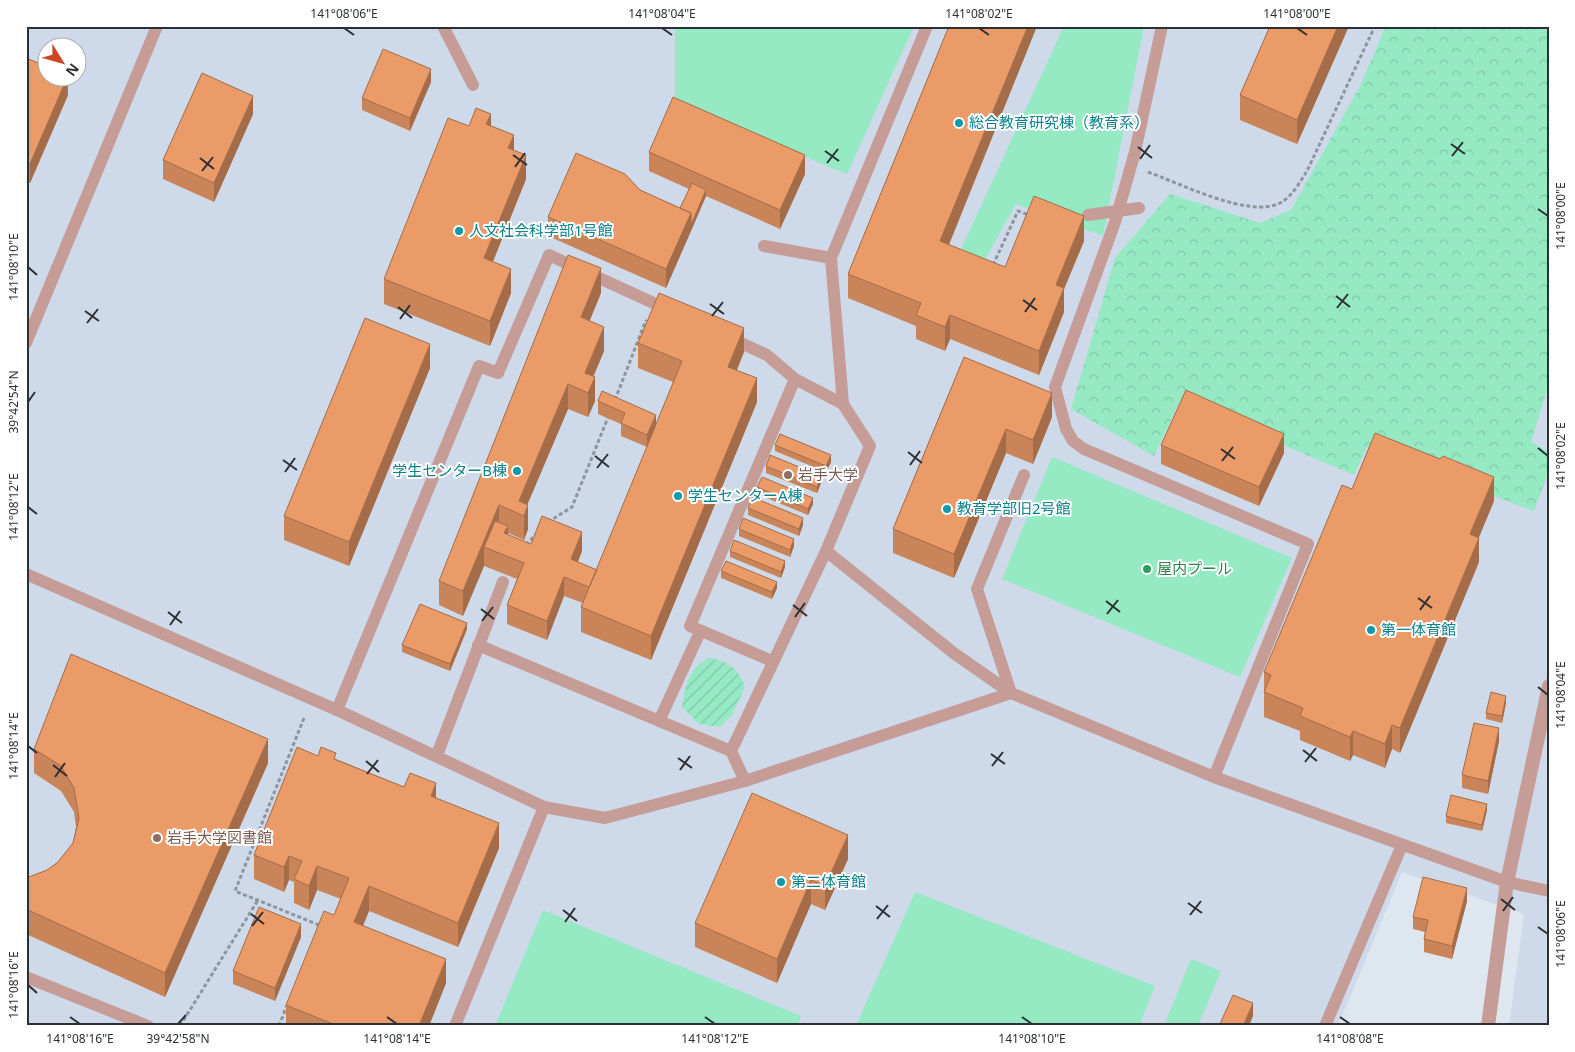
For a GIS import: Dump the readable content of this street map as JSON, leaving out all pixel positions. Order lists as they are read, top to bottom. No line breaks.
{"places":["総合教育研究棟（教育系）","人文社会科学部1号館","学生センターB棟","岩手大学","学生センターA棟","教育学部旧2号館","屋内プール","第一体育館","岩手大学図書館","第二体育館"],"north":"bottom right","coordinates":["141°08'06\"E","141°08'04\"E","141°08'02\"E","141°08'00\"E","141°08'10\"E","39°42'54\"N","141°08'12\"E","141°08'14\"E","141°08'16\"E","39°42'58\"N","141°08'08\"E"]}
